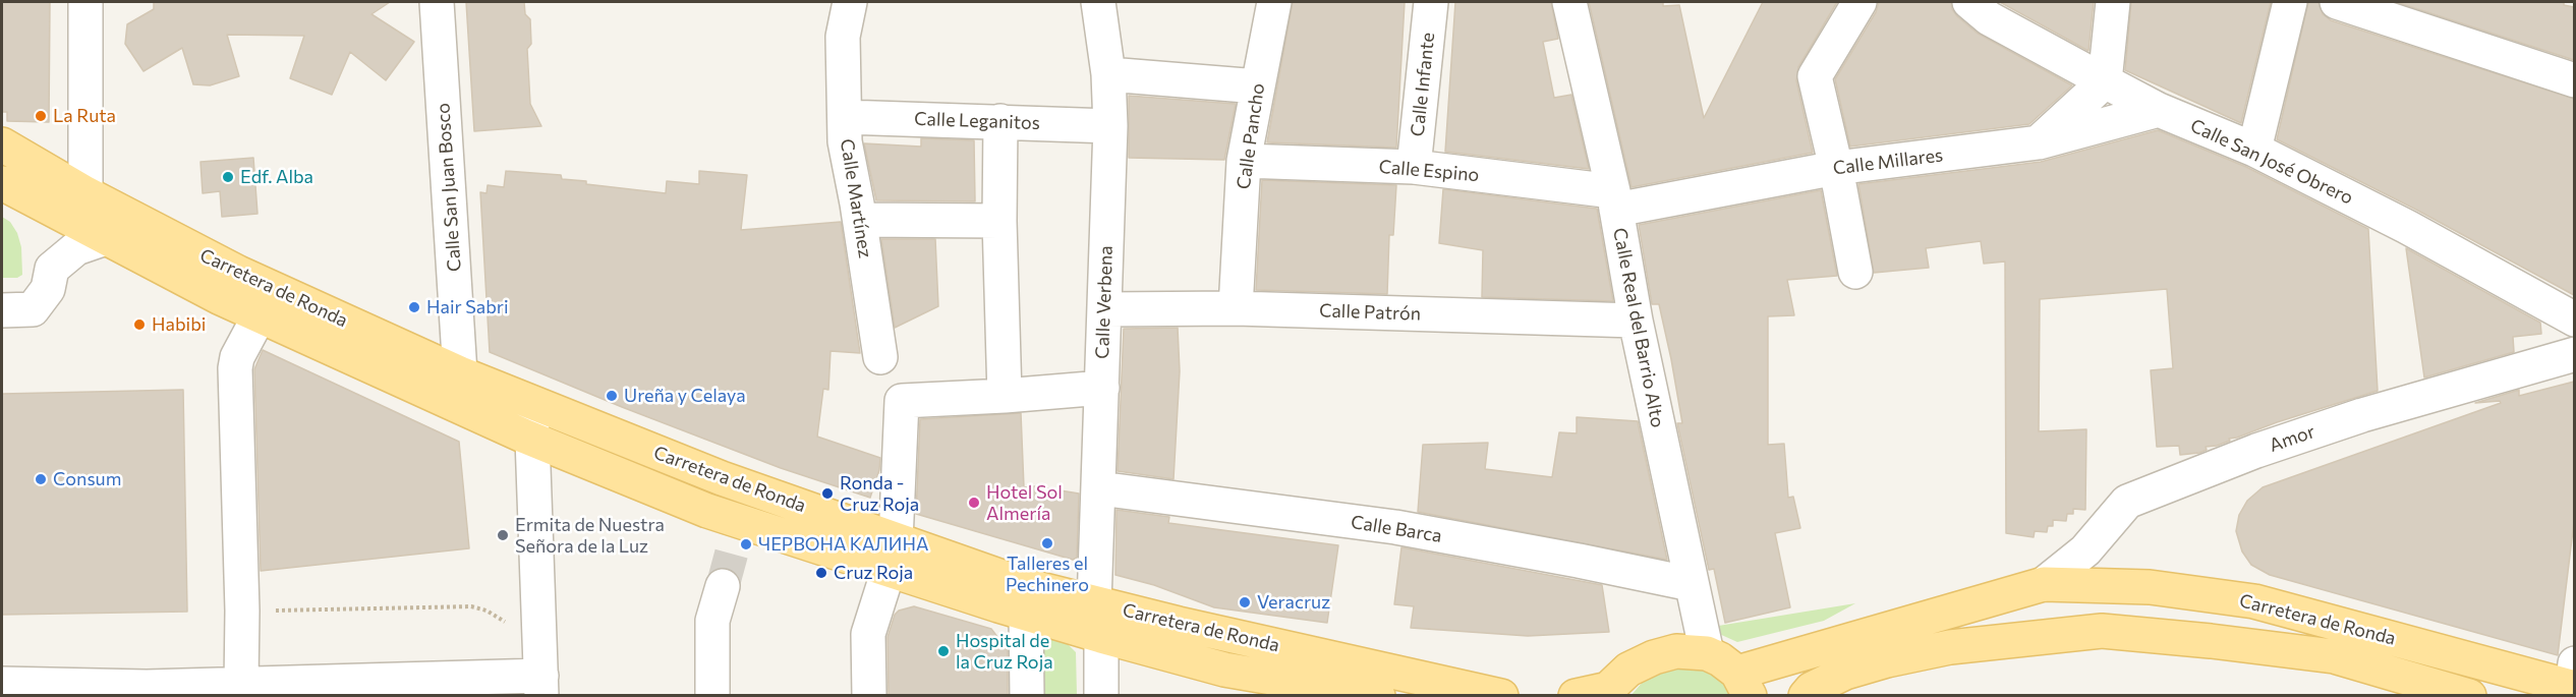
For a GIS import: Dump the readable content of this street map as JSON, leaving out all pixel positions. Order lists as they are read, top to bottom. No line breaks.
{"streets":{"main road":["Carretera de Ronda"],"street":["Calle Infante","Calle Leganitos","Calle Pancho","Calle Millares","Calle San José Obrero","Calle Espino","Calle San Juan Bosco","Calle Martínez","Calle Verbena","Calle Patrón","Calle Real del Barrio Alto","Amor","Calle Barca"]},"crossings":[["Calle Infante","Calle Espino"],["Calle Leganitos","Calle Martínez"],["Calle Leganitos","Calle Verbena"],["Calle Pancho","Calle Espino"],["Calle Pancho","Calle Patrón"],["Calle Millares","Calle San José Obrero"],["Calle Millares","Calle Espino"],["Calle Millares","Calle Real del Barrio Alto"],["Calle Espino","Calle Real del Barrio Alto"],["Calle San Juan Bosco","Carretera de Ronda"],["Carretera de Ronda","Calle Verbena"],["Carretera de Ronda","Amor"],["Calle Verbena","Calle Patrón"],["Calle Verbena","Calle Barca"],["Calle Patrón","Calle Real del Barrio Alto"],["Calle Real del Barrio Alto","Calle Barca"]],"places":["La Ruta","Edf. Alba","Hair Sabri","Habibi","Ureña y Celaya","Consum","Ronda - Cruz Roja","Hotel Sol Almería","Ermita de Nuestra Señora de la Luz","Talleres el Pechinero","ЧЕРВOHA KAЛИHA","Cruz Roja","Veracruz","Hospital de la Cruz Roja"]}
